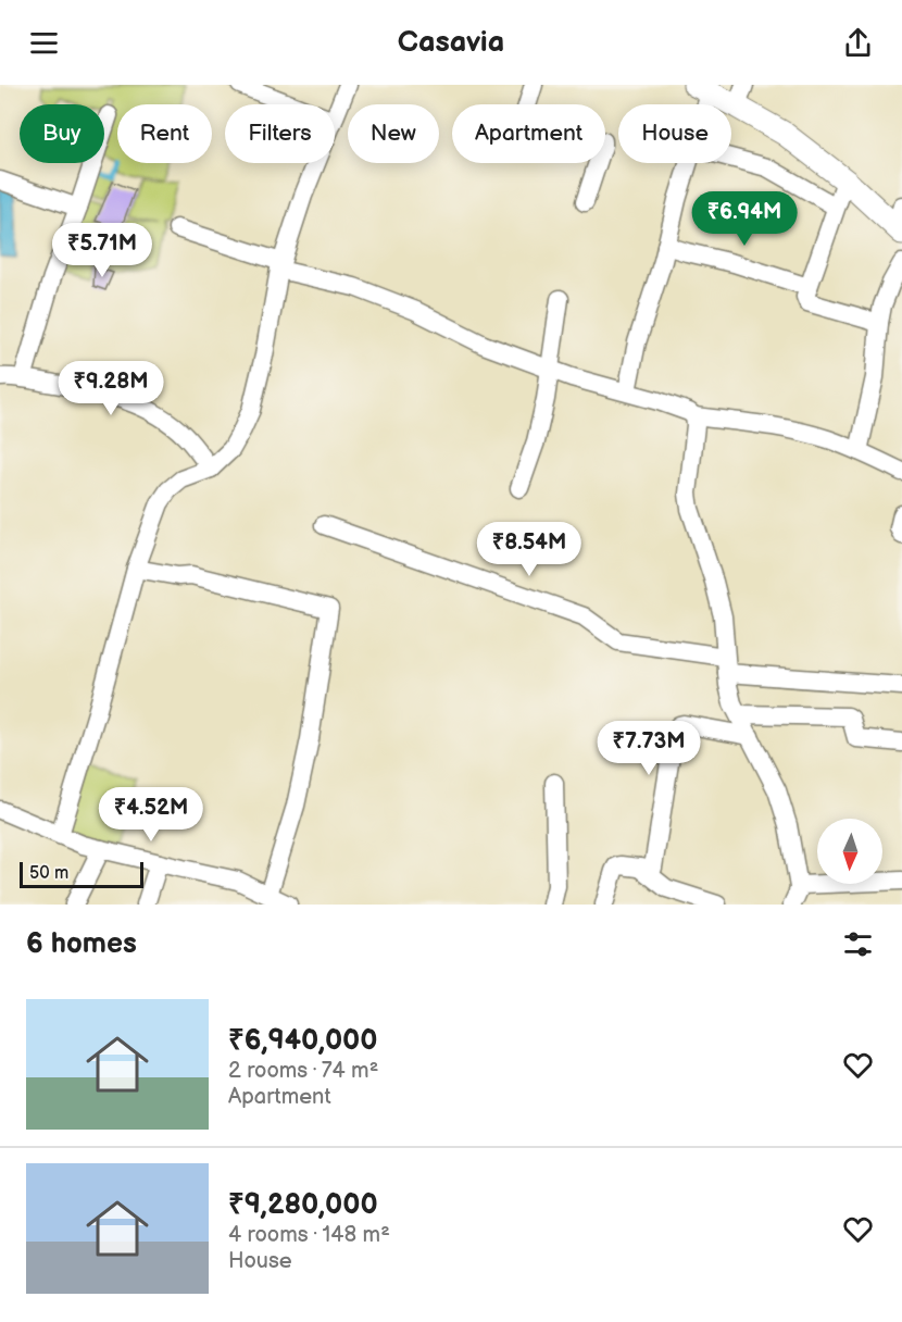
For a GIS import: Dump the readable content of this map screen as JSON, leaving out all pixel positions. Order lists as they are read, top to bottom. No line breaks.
{"scale_bar":"50 m","north":"bottom","page":{"header":"Casavia","chip":["Buy","Rent","Filters","New","Apartment","House"],"price":["₹6.94M","₹5.71M","₹9.28M","₹8.54M","₹7.73M","₹4.52M"],"scale":"50 m","heading":"6 homes","list":[{"name":"₹6,940,000","note":"2 rooms · 74 m² · Apartment"},{"name":"₹9,280,000","note":"4 rooms · 148 m² · House"}]}}
